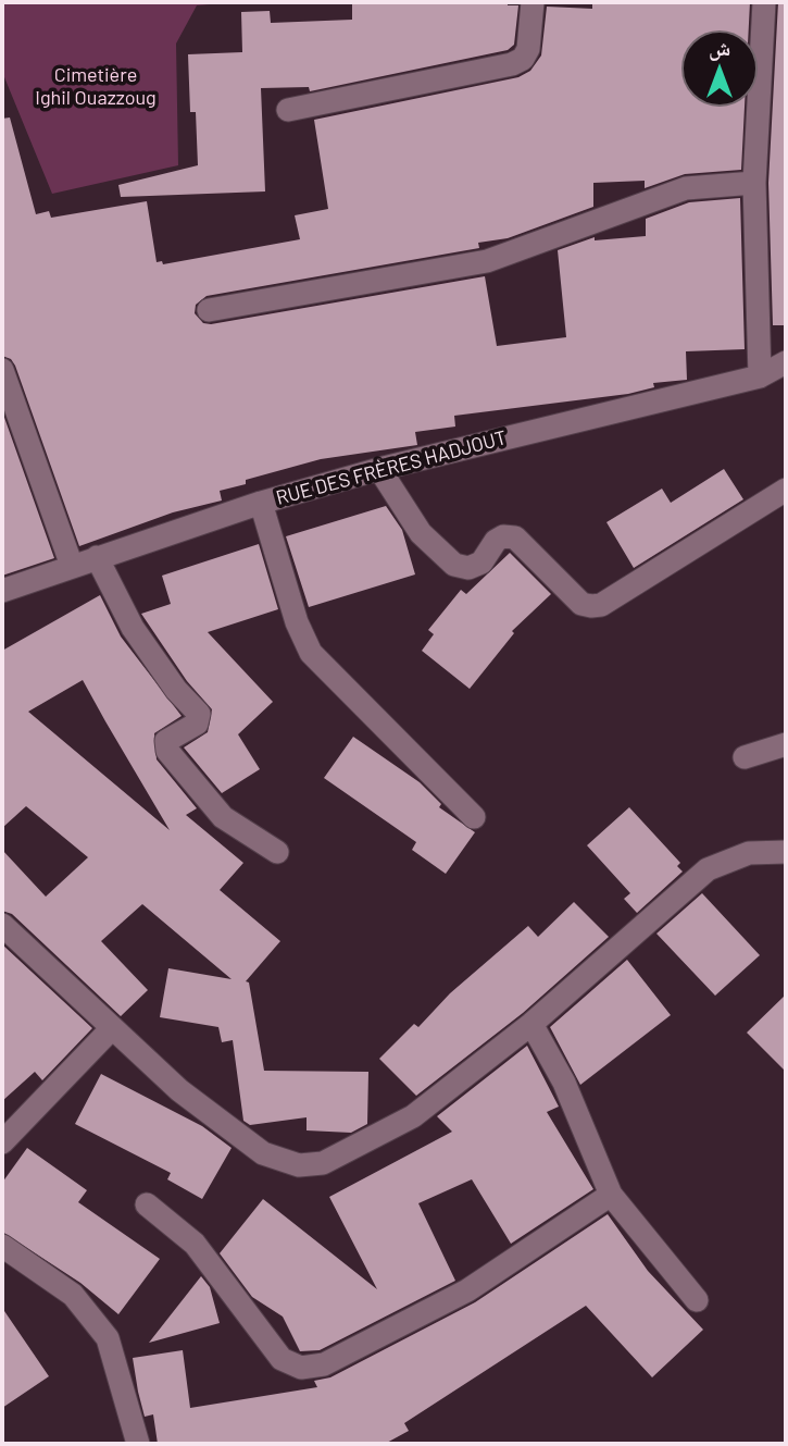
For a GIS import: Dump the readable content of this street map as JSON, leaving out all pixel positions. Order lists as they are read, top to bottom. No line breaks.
{"streets":{"street":["RUE DES FRÈRES HADJOUT"]},"parks":["Cimetière Ighil Ouazzoug"],"north":"top"}
